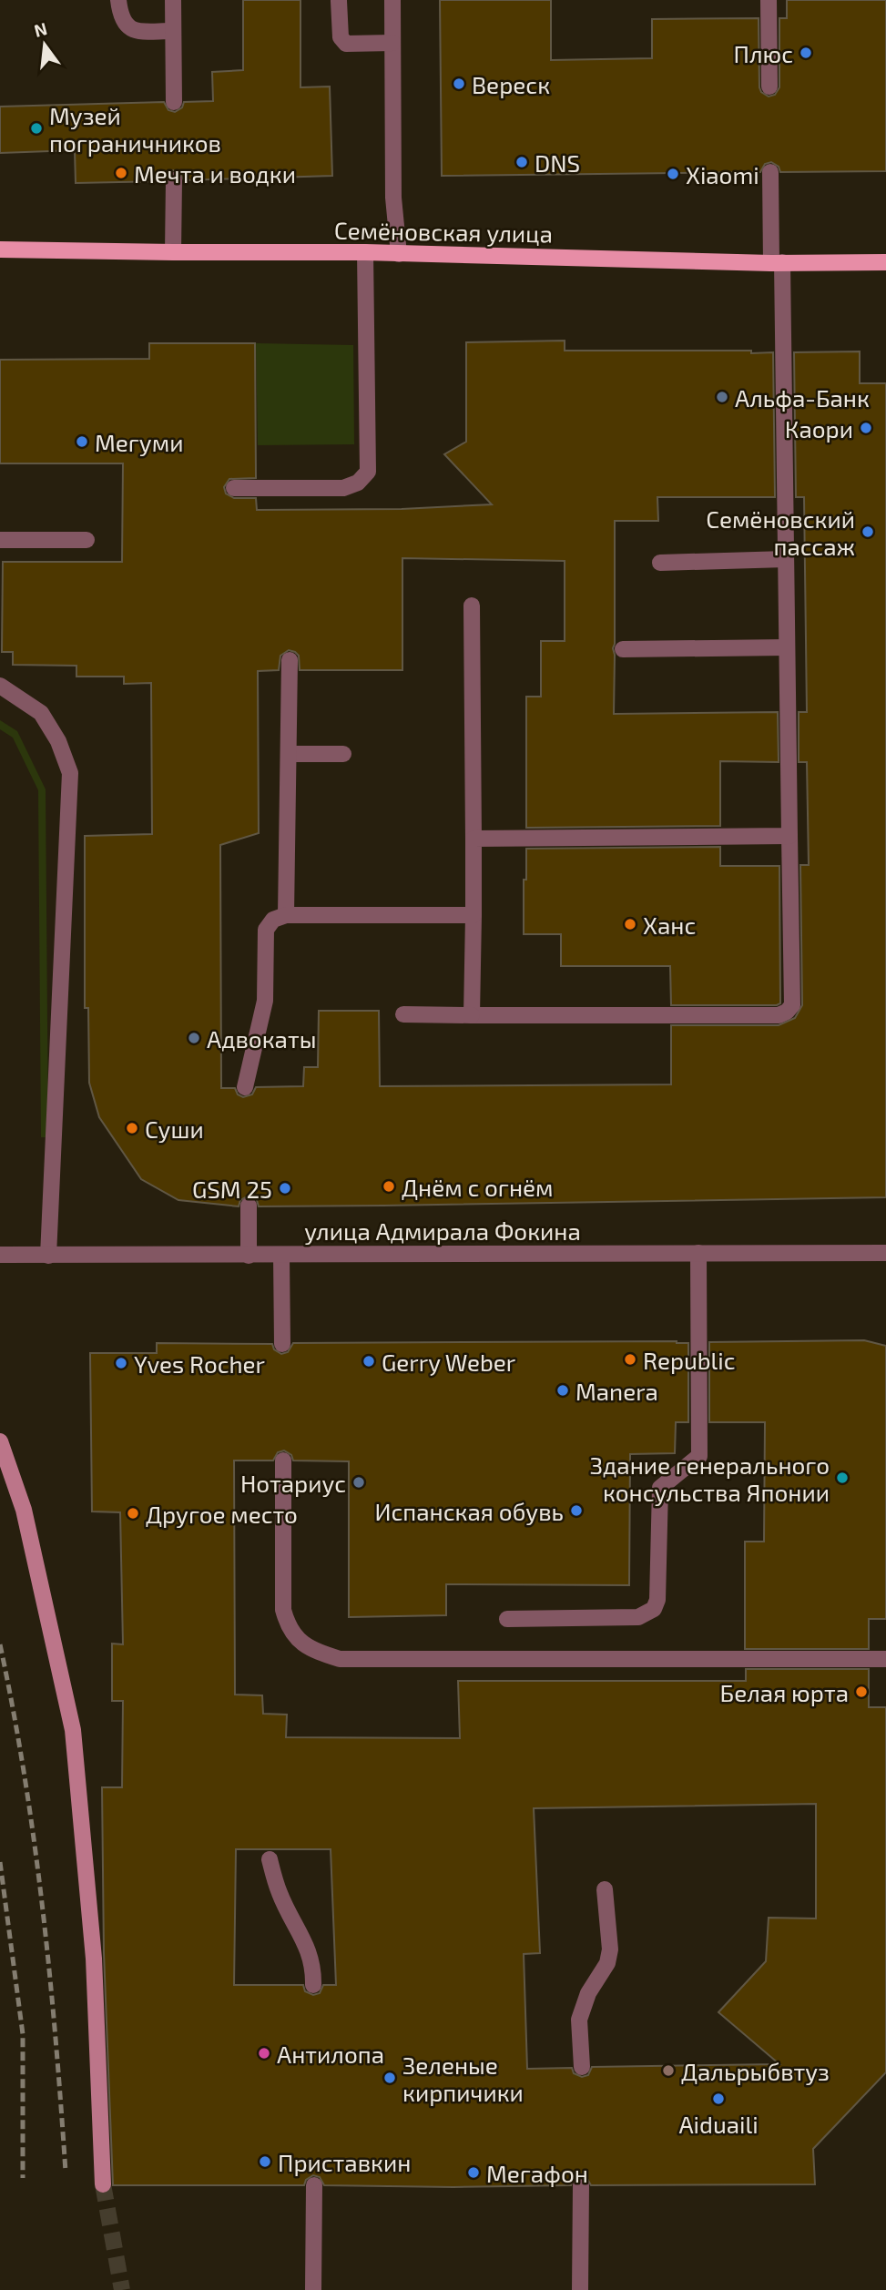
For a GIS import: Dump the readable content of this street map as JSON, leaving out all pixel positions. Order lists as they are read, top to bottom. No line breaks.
{"streets":{"main road":["Семёновская улица"],"street":["улица Адмирала Фокина"]},"places":["Плюс","Вереск","Музей пограничников","DNS","Мечта и водки","Xiaomi","Альфа-Банк","Каори","Мегуми","Семёновский пассаж","Ханс","Адвокаты","Суши","Днём с огнём","GSM 25","Republic","Gerry Weber","Yves Rocher","Manera","Здание генерального консульства Японии","Нотариус","Испанская обувь","Другое место","Белая юрта","Антилопа","Дальрыбвтуз","Зеленые кирпичики","Aiduaili","Приставкин","Мегафон"],"north":"top"}
